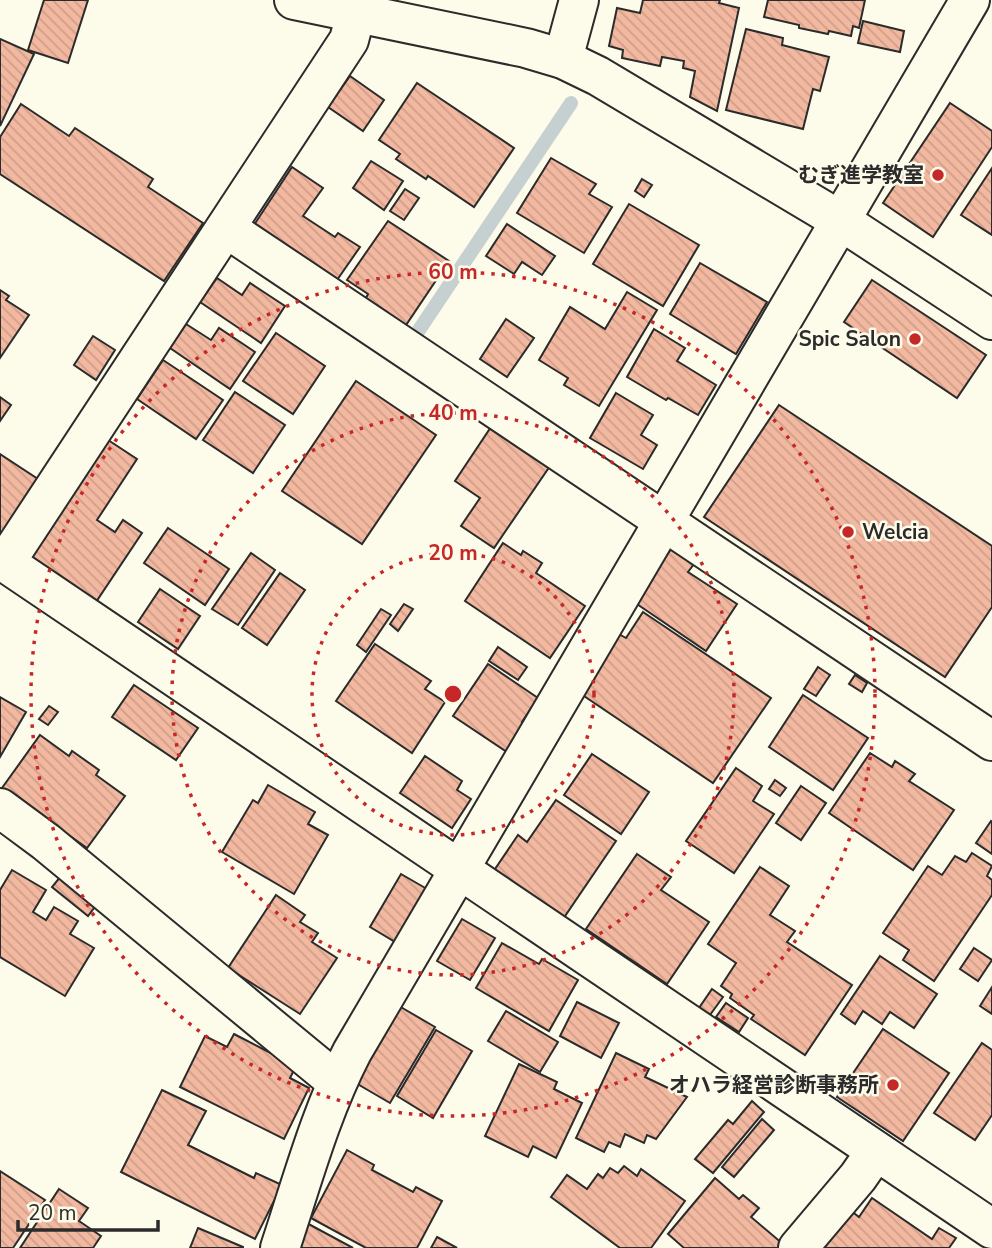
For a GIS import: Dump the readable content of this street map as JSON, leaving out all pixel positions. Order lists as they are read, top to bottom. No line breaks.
{"places":["むぎ進学教室","Spic Salon","Welcia","オハラ経営診断事務所"],"scale_bar":"20 m","rings":["60 m","40 m","20 m"]}
